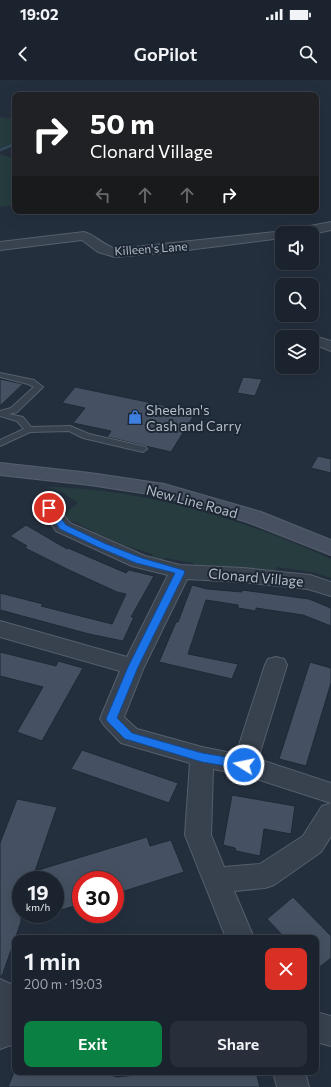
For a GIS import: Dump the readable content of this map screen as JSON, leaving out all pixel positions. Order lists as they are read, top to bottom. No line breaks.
{"streets":{"main road":["New Line Road"],"street":["Killeen's Lane","Clonard Village"]},"places":{"shop":["Sheehan's Cash and Carry"]},"page":{"status":"19:02","header":"GoPilot","turn":["50 m","Clonard Village"],"speed":"19 km/h","limit":"30","heading":["1 min","200 m · 19:03"],"buttons":["Exit","Share"]}}
